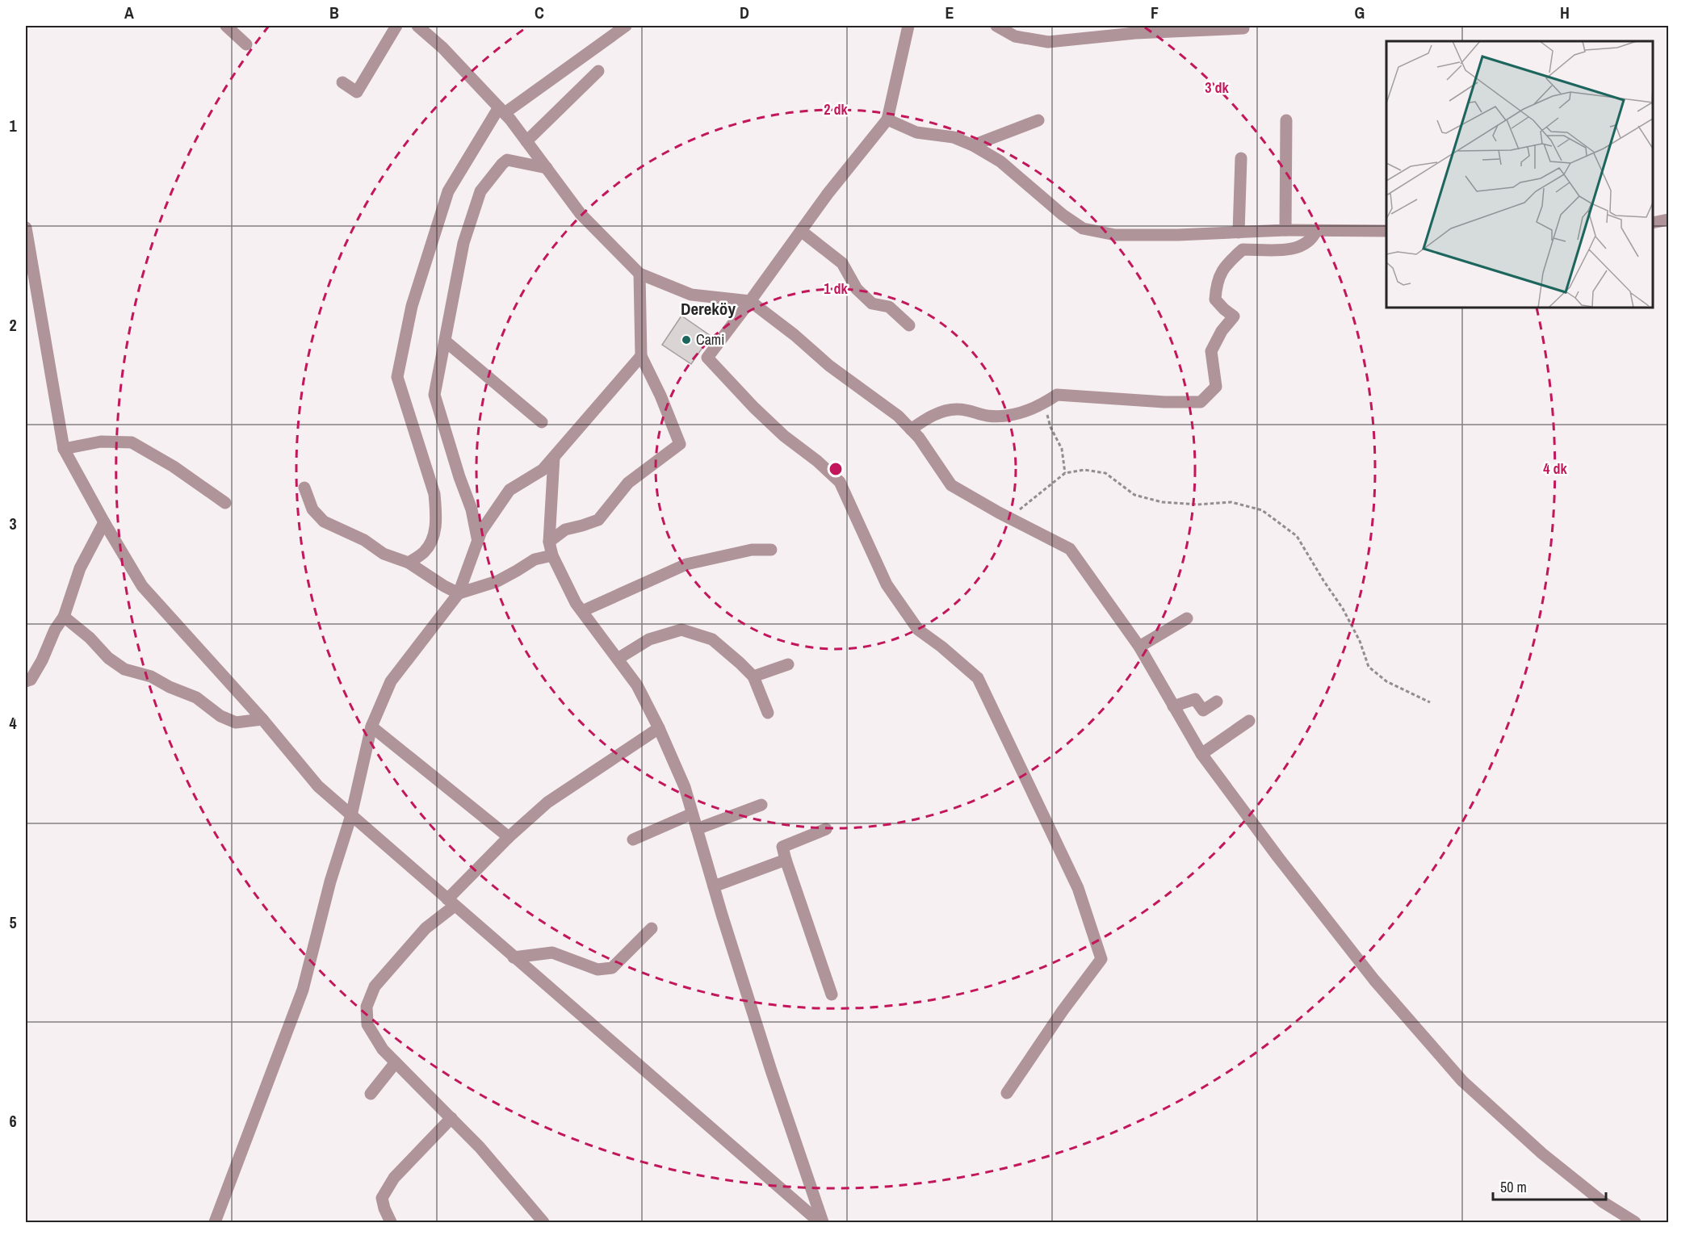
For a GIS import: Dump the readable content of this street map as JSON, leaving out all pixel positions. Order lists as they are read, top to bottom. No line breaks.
{"districts":["Dereköy"],"places":["Cami"],"scale_bar":"50 m","grid":{"columns":["A","B","C","D","E","F","G","H"],"rows":["1","2","3","4","5","6"]},"rings":["3 dk","2 dk","1 dk","4 dk"]}
